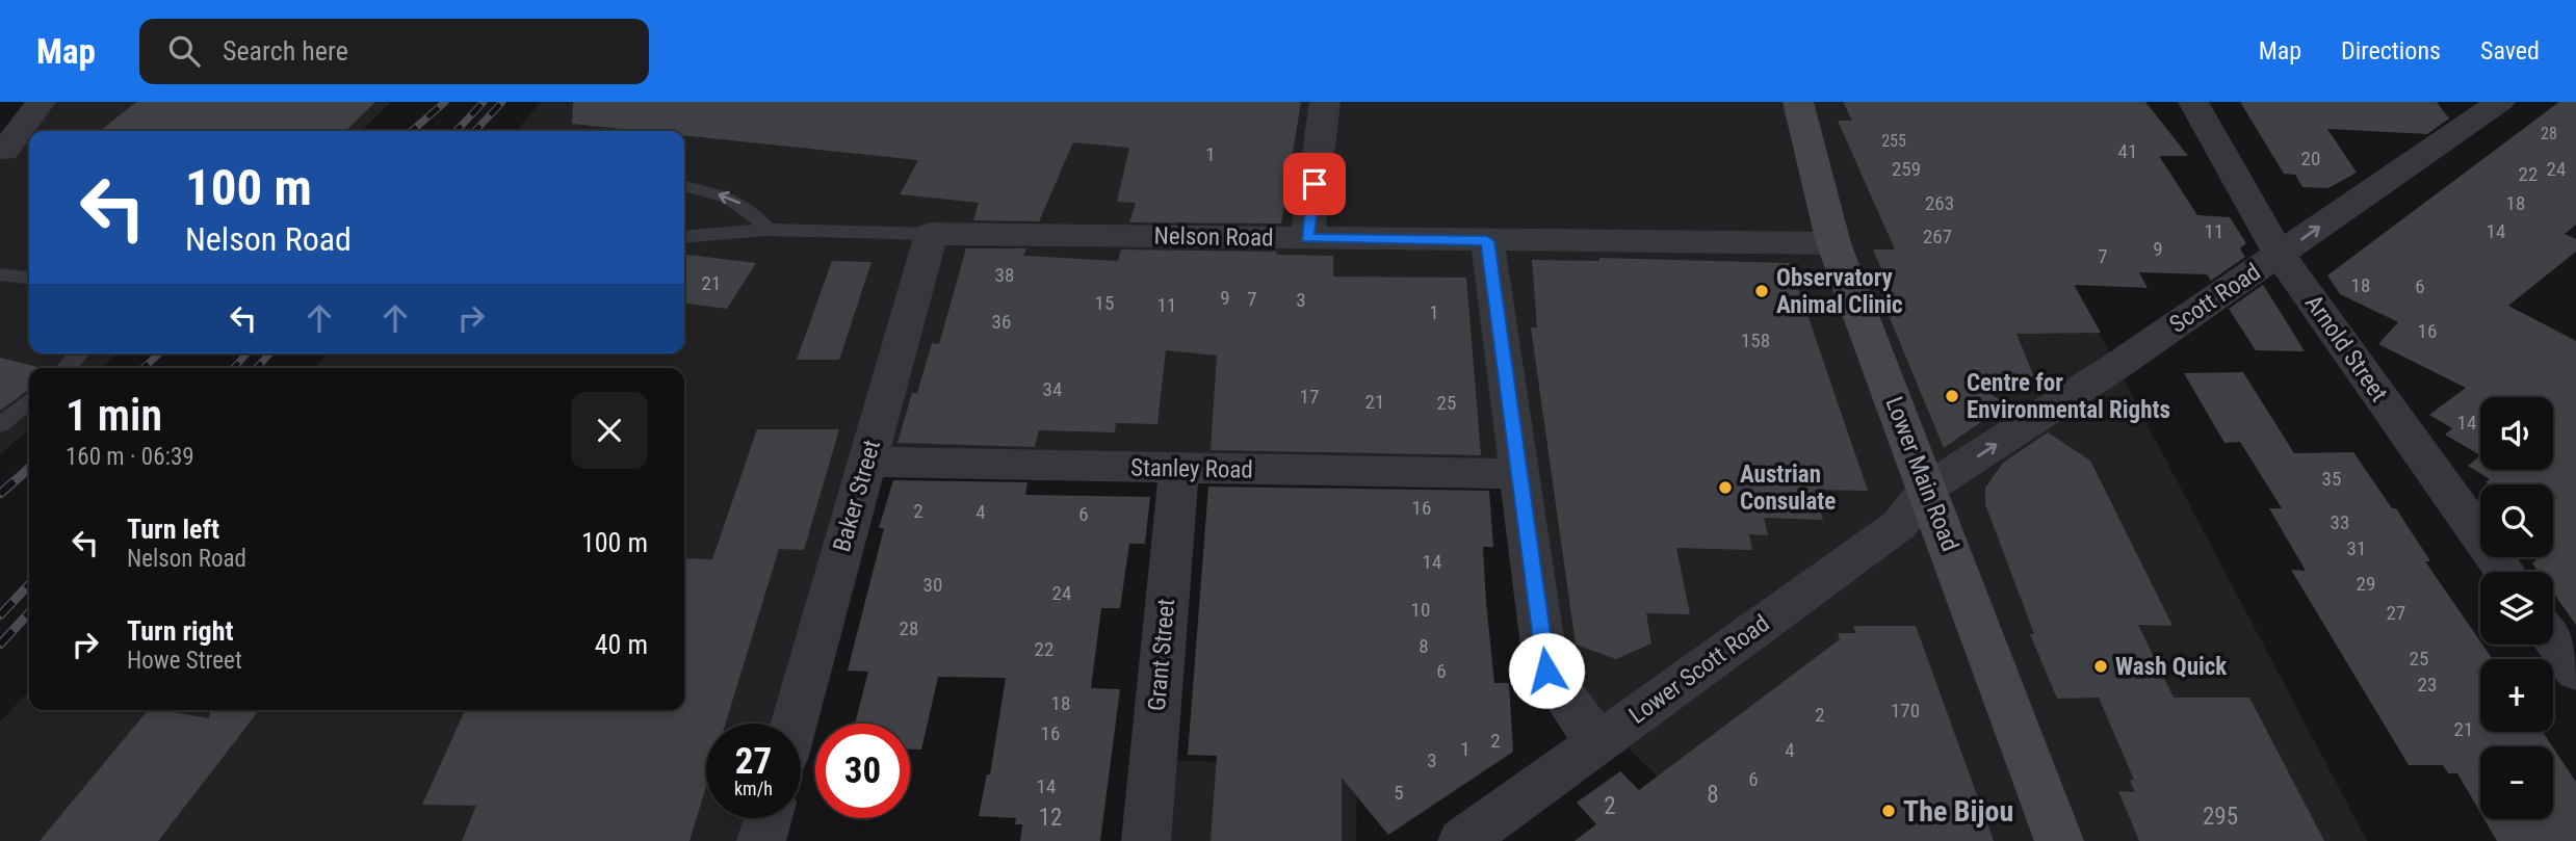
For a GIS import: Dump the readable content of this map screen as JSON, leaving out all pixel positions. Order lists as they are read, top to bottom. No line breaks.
{"streets":{"street":["Nelson Road","Scott Road","Arnold Street","Stanley Road","Lower Main Road","Baker Street","Grant Street","Lower Scott Road"]},"crossings":[["Nelson Road","Lower Main Road"],["Nelson Road","Baker Street"],["Scott Road","Arnold Street"],["Scott Road","Lower Main Road"],["Scott Road","Lower Scott Road"],["Stanley Road","Baker Street"],["Stanley Road","Grant Street"],["Lower Main Road","Lower Scott Road"]],"one_way":["Scott Road"],"places":["Observatory Animal Clinic","Centre for Environmental Rights","Austrian Consulate","Wash Quick","The Bijou"],"house_numbers":["28","255","41","1","20","259","24","22","263","18","11","14","267","9","7","38","21","18","6","9","7","3","15","11","1","36","16","158","34","17","21","25","14","35","16","2","4","6","33","31","14","29","30","24","10","27","28","8","22","25","6","23","18","170","2","21","16","2","1","4","3","6","14","5","8","2","295","12"],"page":{"header":"Map","search":"Search here","nav":["Map","Directions","Saved"],"turn":["100 m","Nelson Road"],"heading":["1 min","160 m · 06:39"],"map_buttons":["+","−"],"list":[{"name":"Turn left","note":"Nelson Road","value":"100 m"},{"name":"Turn right","note":"Howe Street","value":"40 m"}],"speed":"27 km/h","limit":"30"}}
